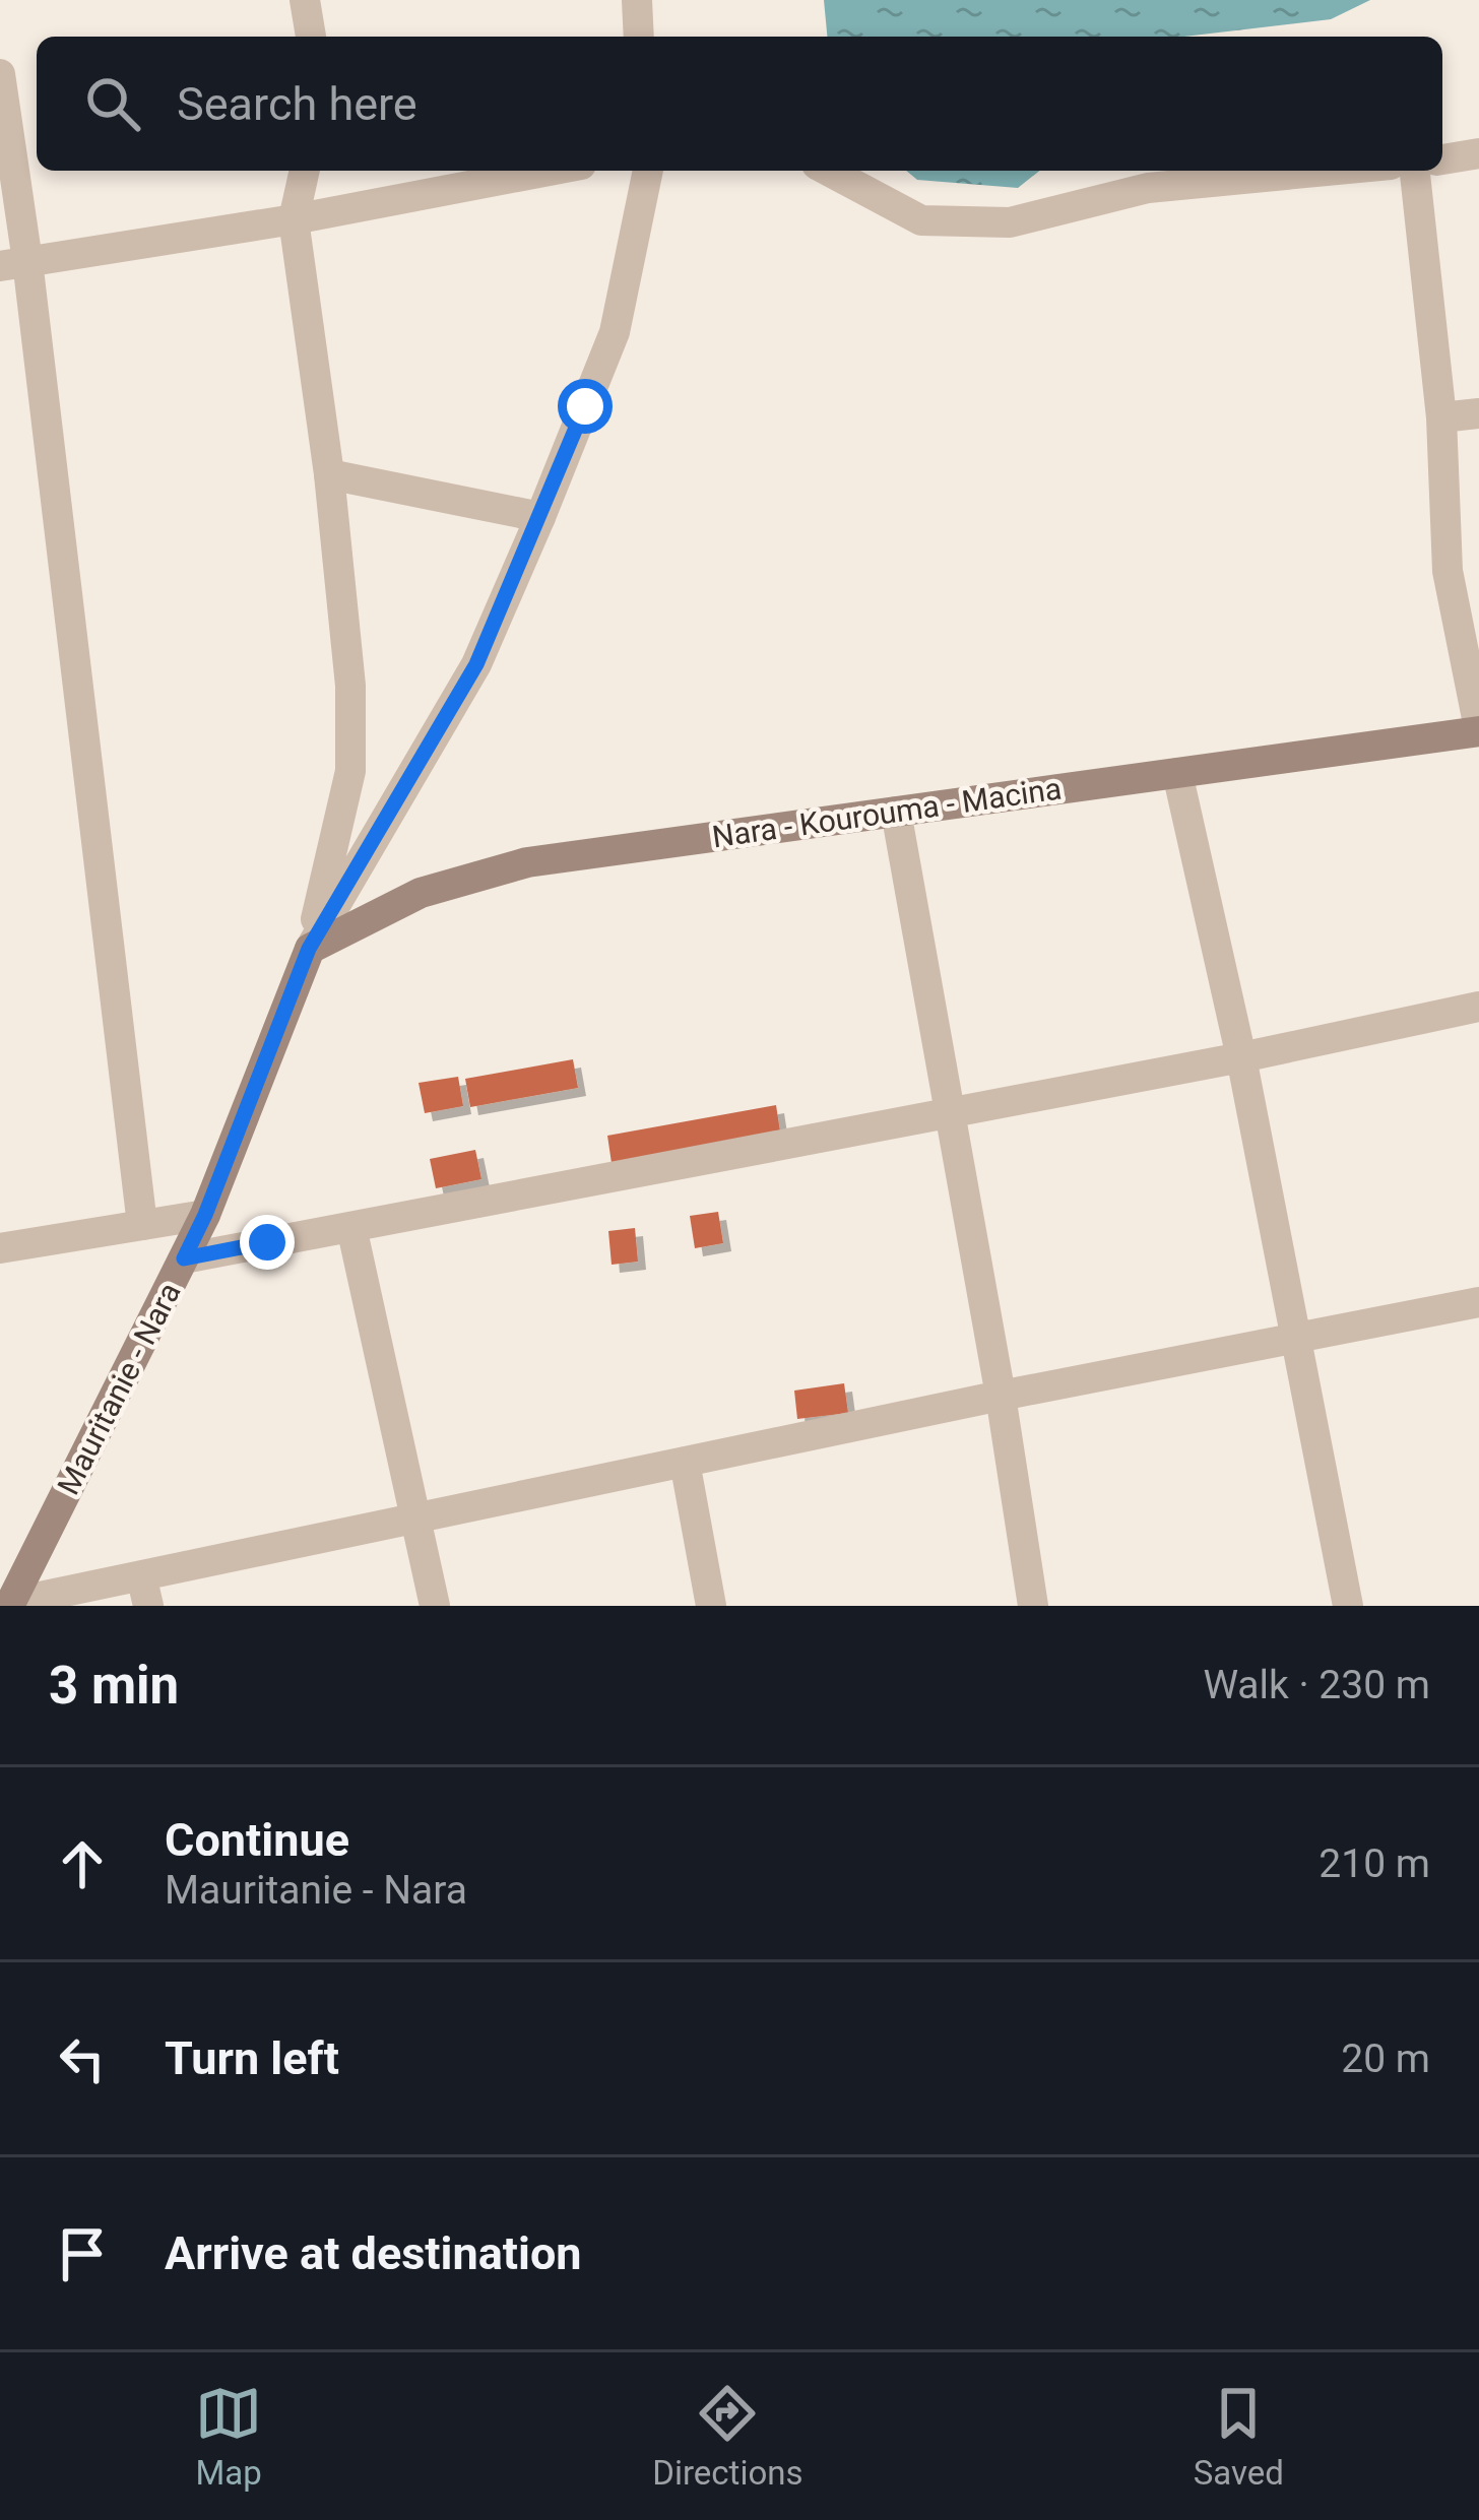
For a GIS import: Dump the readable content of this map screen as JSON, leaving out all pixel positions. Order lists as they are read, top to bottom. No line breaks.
{"streets":{"main road":["Nara - Kourouma - Macina","Mauritanie - Nara"]},"crossings":[["Nara - Kourouma - Macina","Mauritanie - Nara"]],"page":{"search":"Search here","heading":["3 min","Walk · 230 m"],"list":[["Continue","Mauritanie - Nara","210 m"],["Turn left","20 m"],"Arrive at destination"],"nav":["Map","Directions","Saved"]}}
